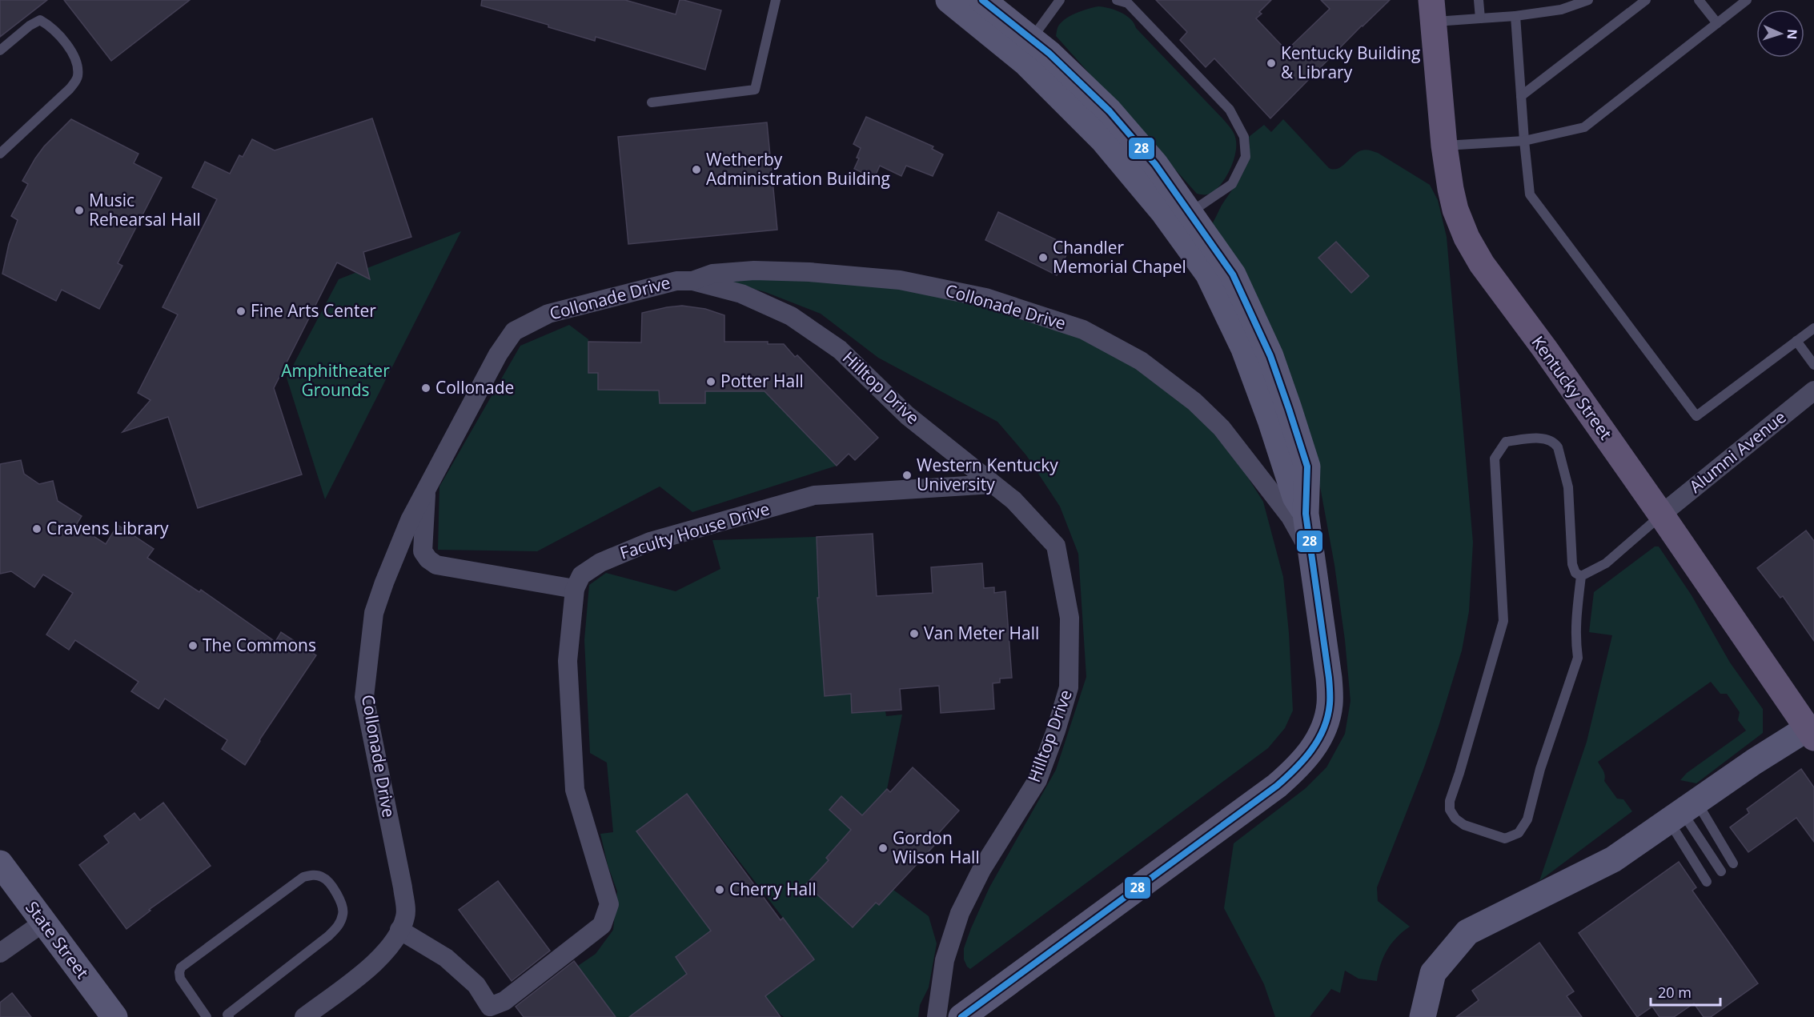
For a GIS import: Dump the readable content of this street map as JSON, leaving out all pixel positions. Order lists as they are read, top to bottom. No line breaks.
{"streets":{"main road":["Kentucky Street"],"street":["Collonade Drive","Hilltop Drive","Alumni Avenue","Faculty House Drive","State Street"]},"crossings":[["Collonade Drive","Hilltop Drive"],["Hilltop Drive","Faculty House Drive"],["Kentucky Street","Alumni Avenue"]],"parks":["Amphitheater Grounds"],"places":["Kentucky Building & Library","Wetherby Administration Building","Music Rehearsal Hall","Chandler Memorial Chapel","Fine Arts Center","Potter Hall","Collonade","Western Kentucky University","Cravens Library","Van Meter Hall","The Commons","Gordon Wilson Hall","Cherry Hall"],"lines":["transit line 28"],"scale_bar":"20 m","north":"right"}
